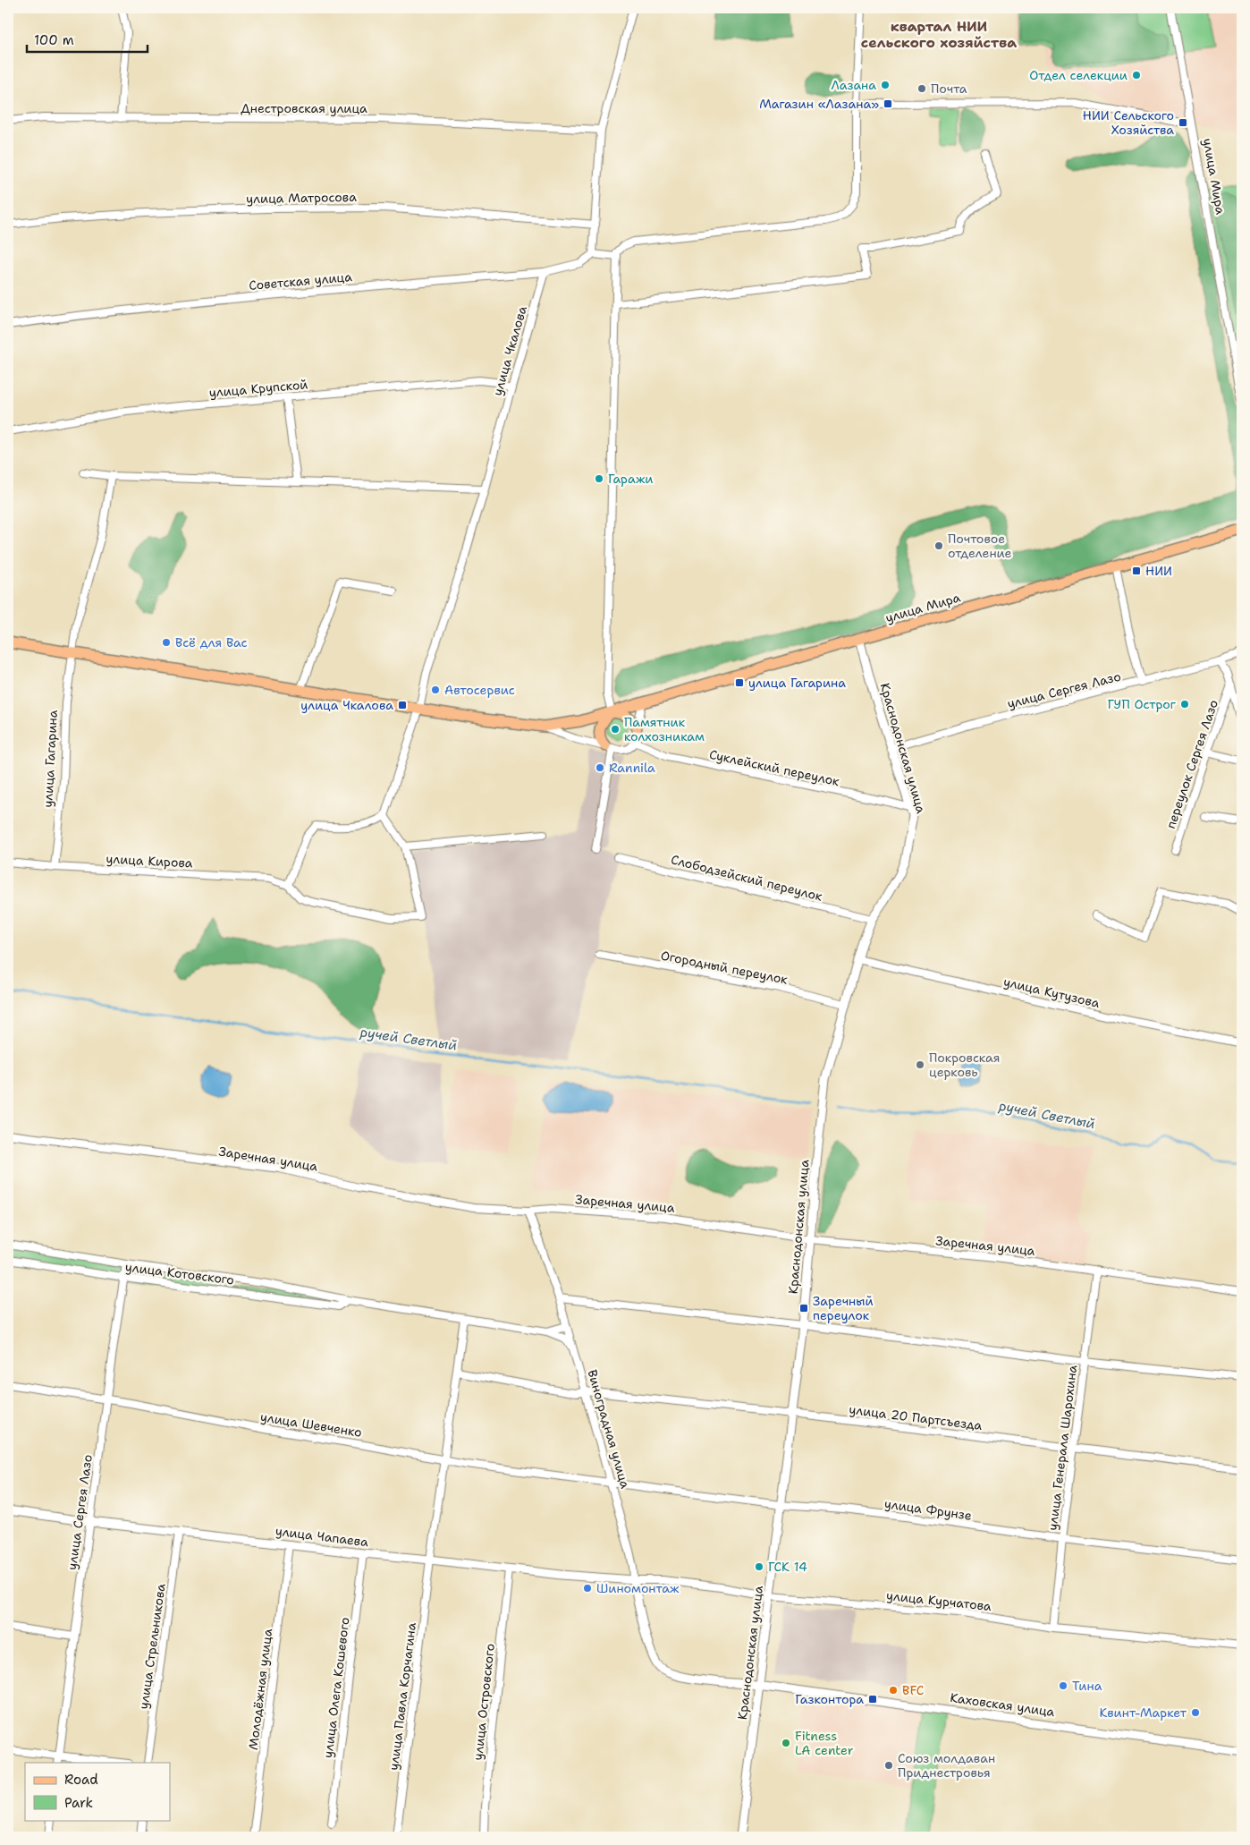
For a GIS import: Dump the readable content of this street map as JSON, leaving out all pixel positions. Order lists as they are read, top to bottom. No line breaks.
{"streets":{"main road":["улица Мира"],"street":["Днестровская улица","улица Матросова","Советская улица","улица Чкалова","улица Крупской","улица Сергея Лазо","Краснодонская улица","улица Гагарина","переулок Сергея Лазо","Суклейский переулок","улица Кирова","Слободзейский переулок","Огородный переулок","улица Кутузова","Заречная улица","улица Котовского","улица 20 Партсъезда","улица Шевченко","Виноградная улица","улица Генерала Шарохина","улица Фрунзе","улица Чапаева","улица Курчатова","улица Стрельникова","улица Олега Кошевого","Молодёжная улица","улица Павла Корчагина","улица Островского","Каховская улица"]},"crossings":[["улица Мира","Краснодонская улица"],["улица Мира","Суклейский переулок"],["Советская улица","улица Чкалова"],["улица Чкалова","улица Крупской"],["улица Сергея Лазо","Краснодонская улица"],["улица Сергея Лазо","переулок Сергея Лазо"],["улица Сергея Лазо","улица Котовского"],["улица Сергея Лазо","улица Шевченко"],["улица Сергея Лазо","улица Чапаева"],["Краснодонская улица","Суклейский переулок"],["Краснодонская улица","Слободзейский переулок"],["Краснодонская улица","Огородный переулок"],["Краснодонская улица","улица Кутузова"],["Краснодонская улица","Заречная улица"],["Краснодонская улица","улица 20 Партсъезда"],["Краснодонская улица","улица Фрунзе"],["Краснодонская улица","улица Курчатова"],["Краснодонская улица","Каховская улица"],["улица Гагарина","улица Кирова"],["Заречная улица","Виноградная улица"],["Заречная улица","улица Генерала Шарохина"],["улица Котовского","Виноградная улица"],["улица Котовского","улица Павла Корчагина"],["улица 20 Партсъезда","Виноградная улица"],["улица 20 Партсъезда","улица Генерала Шарохина"],["улица 20 Партсъезда","улица Павла Корчагина"],["улица Шевченко","Виноградная улица"],["улица Шевченко","улица Фрунзе"],["улица Шевченко","улица Павла Корчагина"],["Виноградная улица","улица Фрунзе"],["Виноградная улица","улица Чапаева"],["Виноградная улица","улица Курчатова"],["Виноградная улица","Каховская улица"],["улица Генерала Шарохина","улица Фрунзе"],["улица Генерала Шарохина","улица Курчатова"],["улица Чапаева","улица Курчатова"],["улица Чапаева","улица Стрельникова"],["улица Чапаева","улица Олега Кошевого"],["улица Чапаева","Молодёжная улица"],["улица Чапаева","улица Павла Корчагина"],["улица Чапаева","улица Островского"]],"districts":["квартал НИИ сельского хозяйства"],"water":["ручей Светлый"],"places":{"other":["Отдел селекции","Лазана","Почта","Гаражи","Почтовое отделение","Всё для Вас","Автосервис","ГУП Острог","Памятник колхозникам","Rannila","Покровская церковь","ГСК 14","Шиномонтаж","Тина","BFC","Квинт-Маркет","Fitness LA center","Союз молдаван Приднестровья"],"transit":["Магазин «Лазана»","НИИ Сельского Хозяйства","НИИ","улица Гагарина","улица Чкалова","Заречный переулок","Газконтора"]},"legend":["Road","Park"],"scale_bar":"100 m"}
